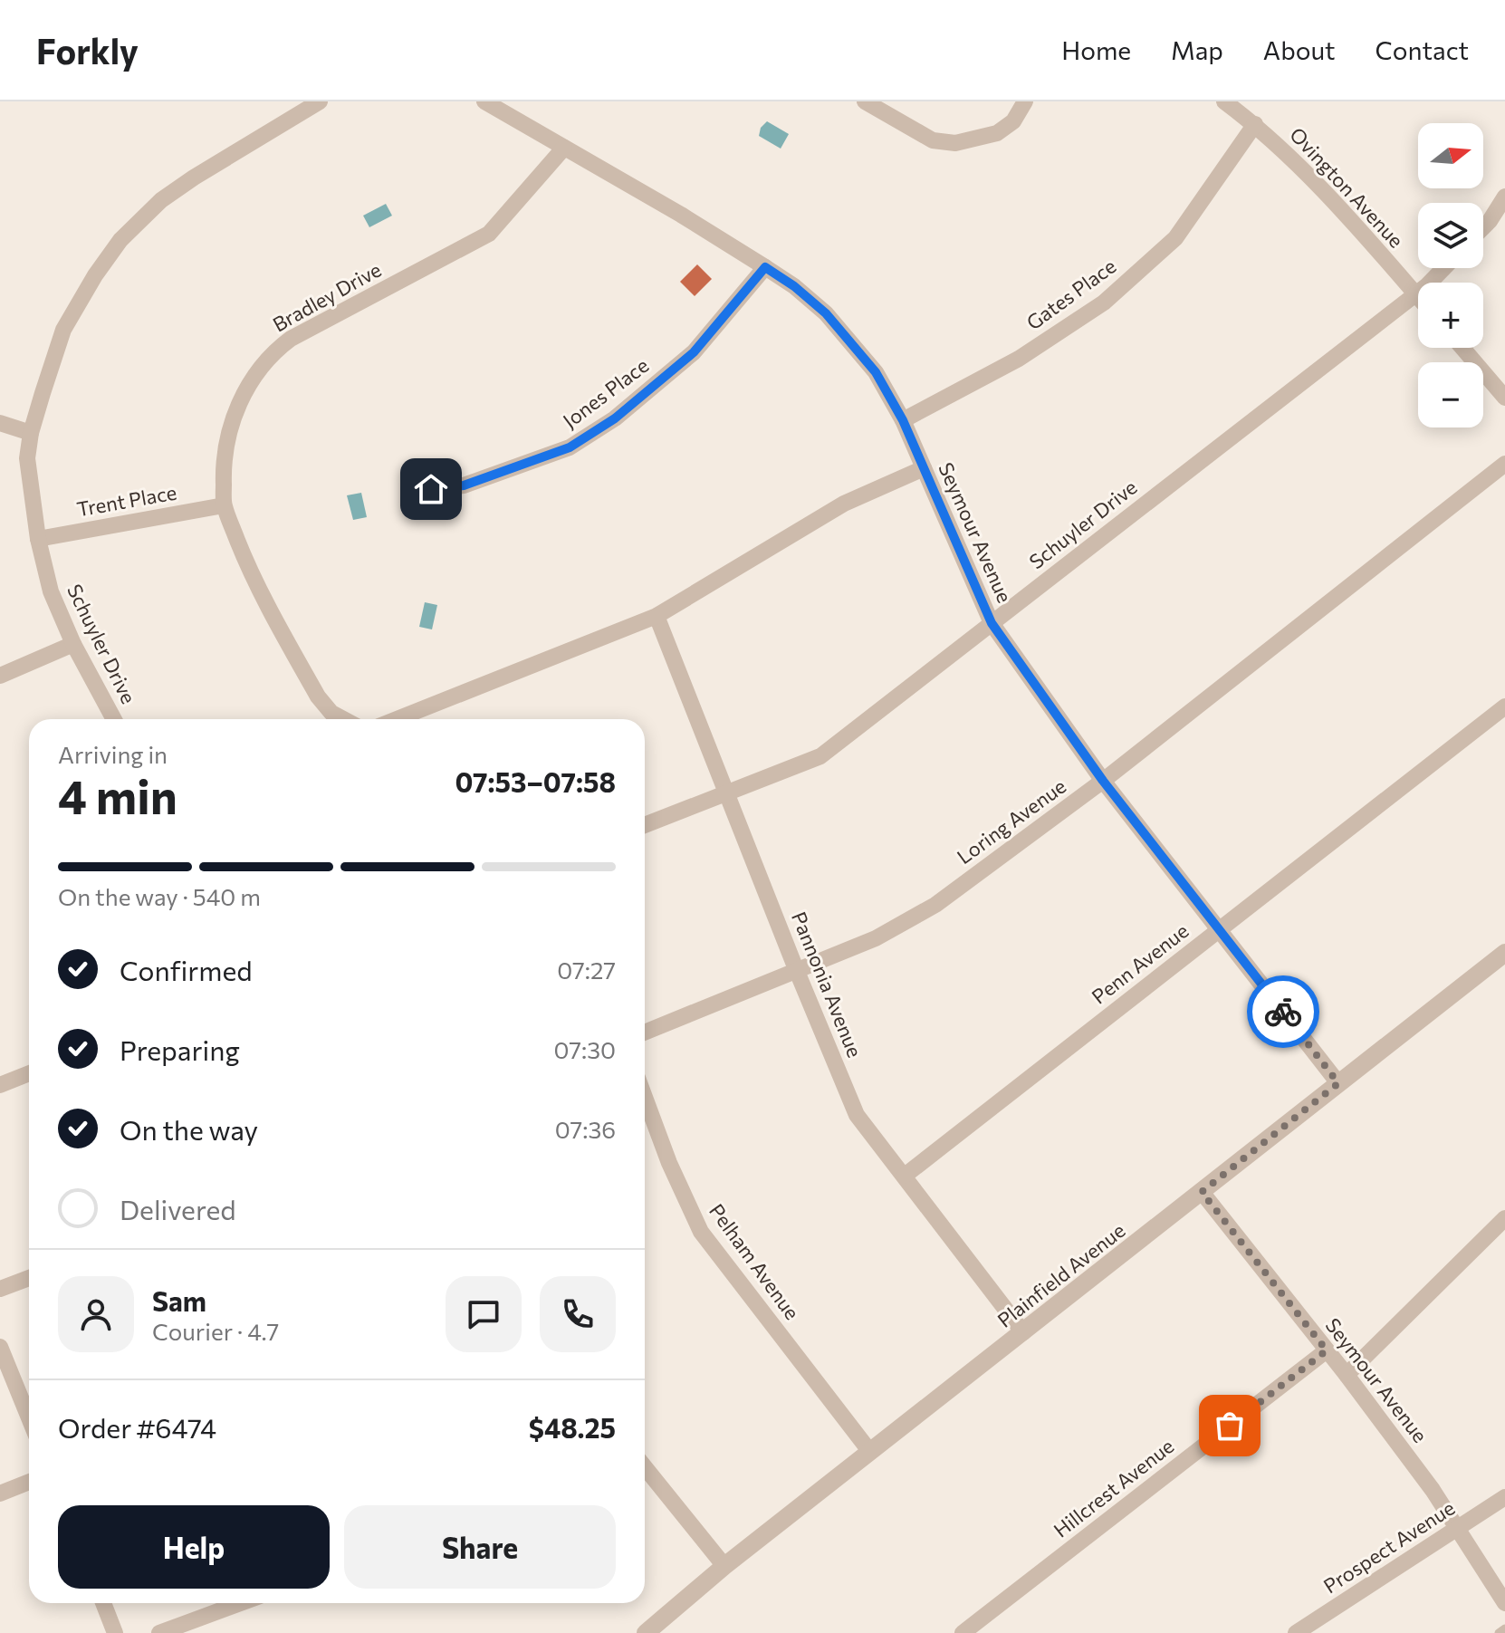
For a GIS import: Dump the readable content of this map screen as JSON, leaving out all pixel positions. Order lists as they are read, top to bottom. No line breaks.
{"streets":{"street":["Ovington Avenue","Gates Place","Bradley Drive","Jones Place","Trent Place","Schuyler Drive","Seymour Avenue","Loring Avenue","Penn Avenue","Pannonia Avenue","Pelham Avenue","Plainfield Avenue","Hillcrest Avenue","Prospect Avenue"]},"crossings":[["Ovington Avenue","Gates Place"],["Ovington Avenue","Schuyler Drive"],["Gates Place","Seymour Avenue"],["Bradley Drive","Trent Place"],["Bradley Drive","Seymour Avenue"],["Jones Place","Seymour Avenue"],["Trent Place","Schuyler Drive"],["Schuyler Drive","Seymour Avenue"],["Schuyler Drive","Pannonia Avenue"],["Seymour Avenue","Loring Avenue"],["Seymour Avenue","Penn Avenue"],["Seymour Avenue","Plainfield Avenue"],["Seymour Avenue","Hillcrest Avenue"],["Seymour Avenue","Prospect Avenue"],["Loring Avenue","Pannonia Avenue"],["Penn Avenue","Pannonia Avenue"],["Pannonia Avenue","Plainfield Avenue"],["Pelham Avenue","Plainfield Avenue"]],"north":"right","page":{"header":"Forkly","nav":["Home","Map","About","Contact"],"map_buttons":["+","−"],"heading":["4 min","Arriving in","07:53–07:58"],"panel":["Sam","Courier · 4.7","Order #6474","$48.25"],"bar":"On the way · 540 m","list":[["Confirmed","07:27"],["Preparing","07:30"],["On the way","07:36"],"Delivered"],"buttons":["Help","Share"]}}
